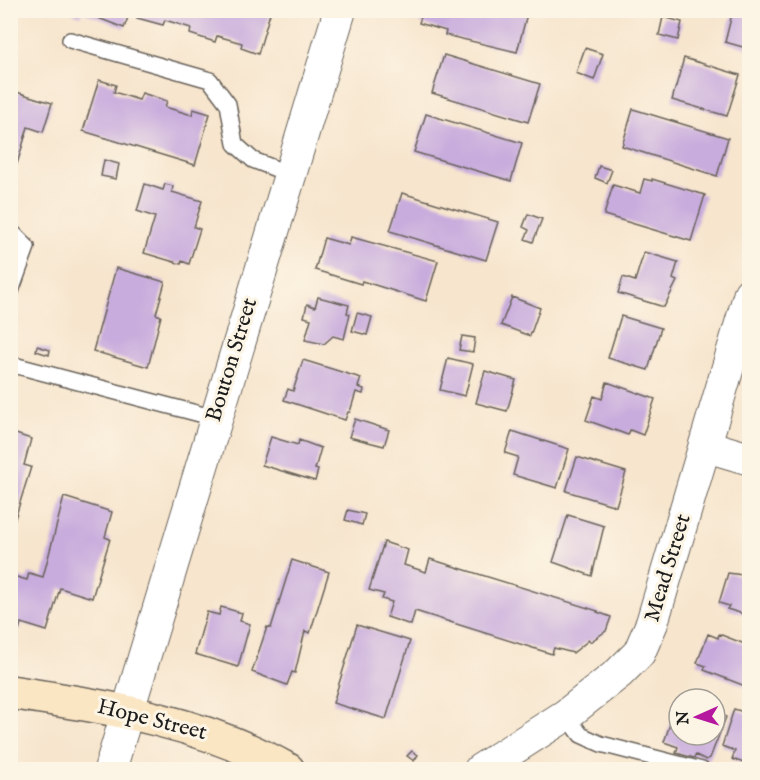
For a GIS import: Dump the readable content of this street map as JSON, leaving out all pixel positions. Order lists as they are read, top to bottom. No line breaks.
{"streets":{"main road":["Hope Street"],"street":["Bouton Street","Mead Street"]},"crossings":[["Bouton Street","Hope Street"]],"north":"left"}
